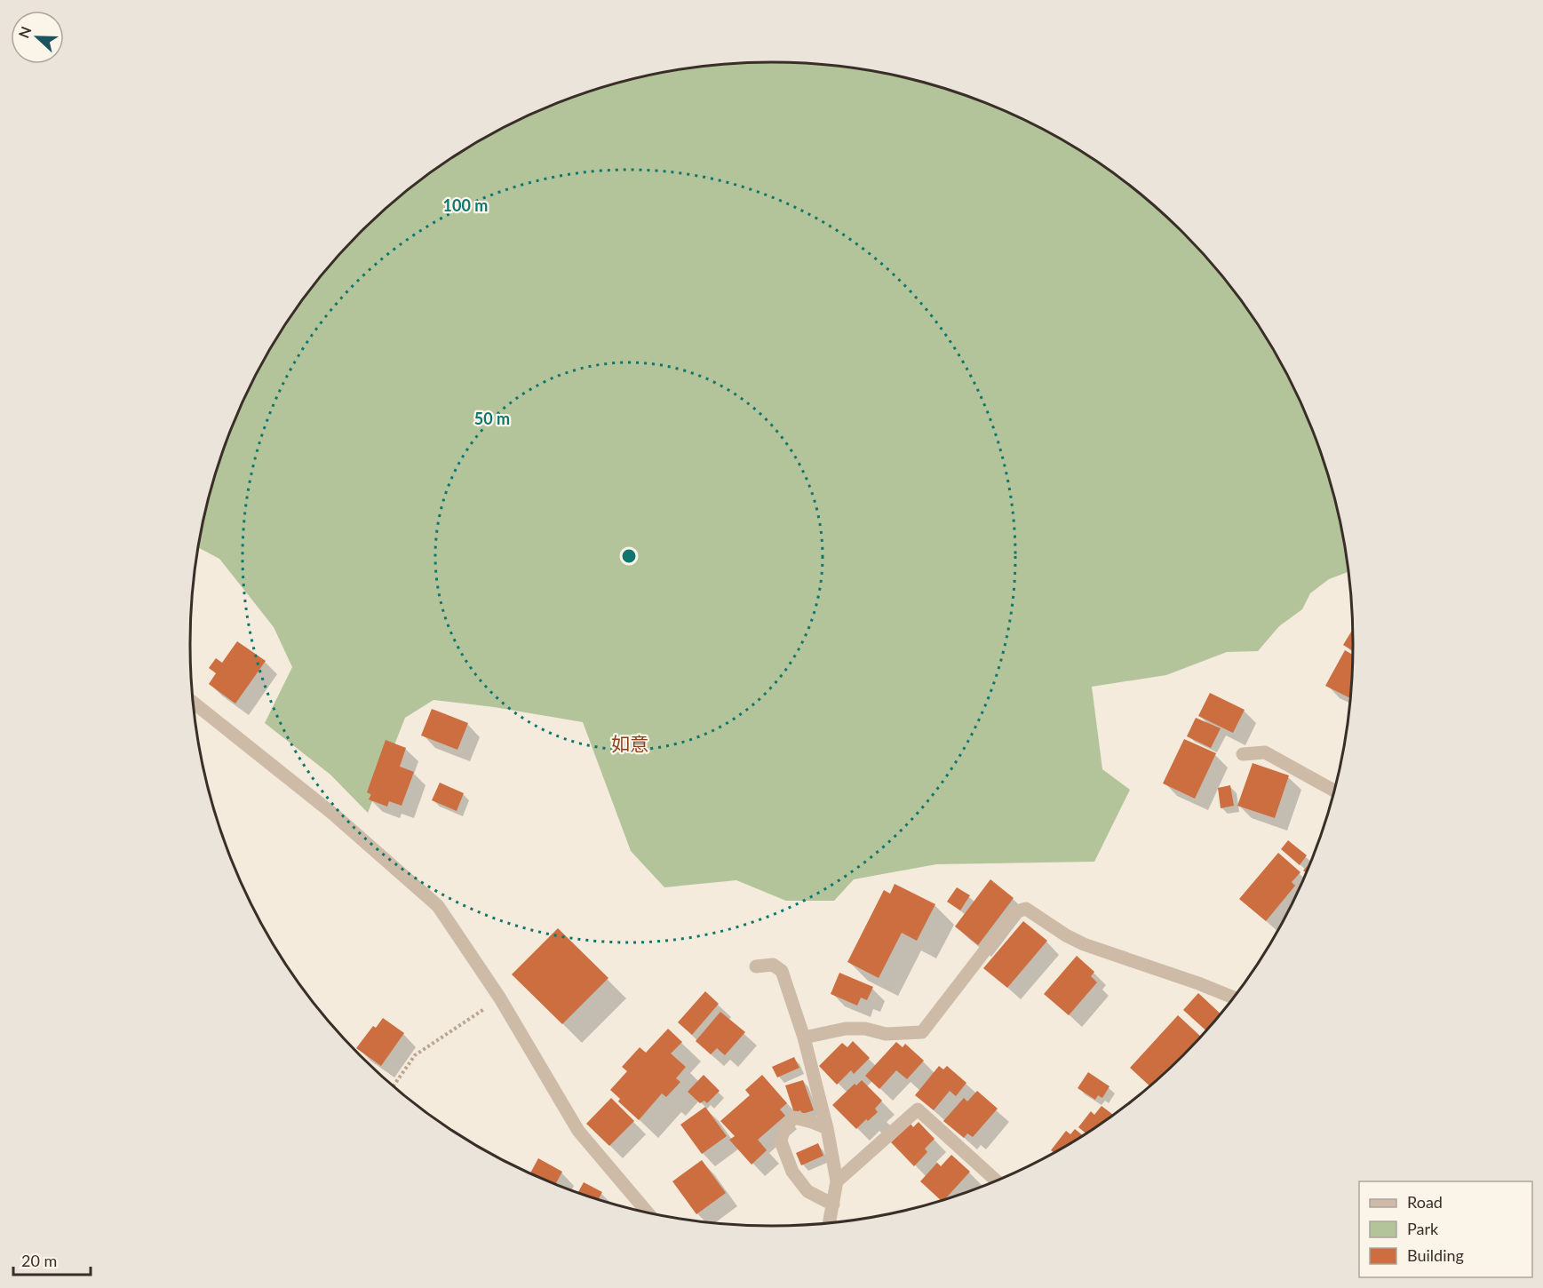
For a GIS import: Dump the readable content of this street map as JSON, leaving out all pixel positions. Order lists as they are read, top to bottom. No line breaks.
{"districts":["如意"],"legend":["Road","Park","Building"],"scale_bar":"20 m","north":"left","rings":["100 m","50 m"]}
